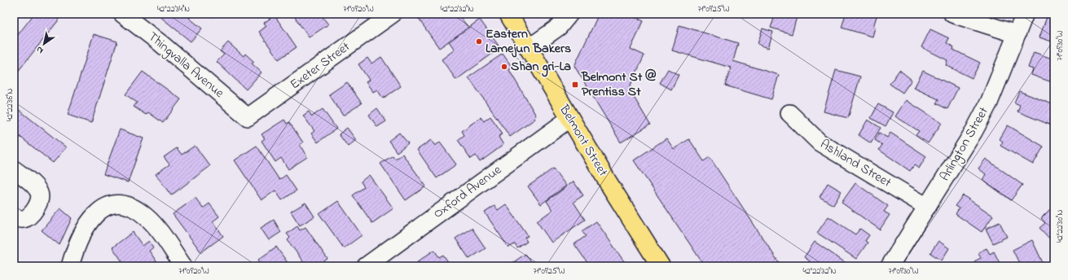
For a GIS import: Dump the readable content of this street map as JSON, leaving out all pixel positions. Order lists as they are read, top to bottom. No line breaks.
{"streets":{"main road":["Belmont Street"],"street":["Thingvalla Avenue","Exeter Street","Arlington Street","Ashland Street","Oxford Avenue"]},"crossings":[["Thingvalla Avenue","Exeter Street"],["Belmont Street","Oxford Avenue"],["Arlington Street","Ashland Street"]],"places":{"other":["Eastern Lamejun Bakers","Shan gri-La"],"transit":["Belmont St @ Prentiss St"]},"north":"bottom left","coordinates":["42°22'34\"N","71°09'20\"W","42°22'32\"N","71°09'25\"W","71°09'30\"W","42°22'36\"N","42°22'30\"N"]}
